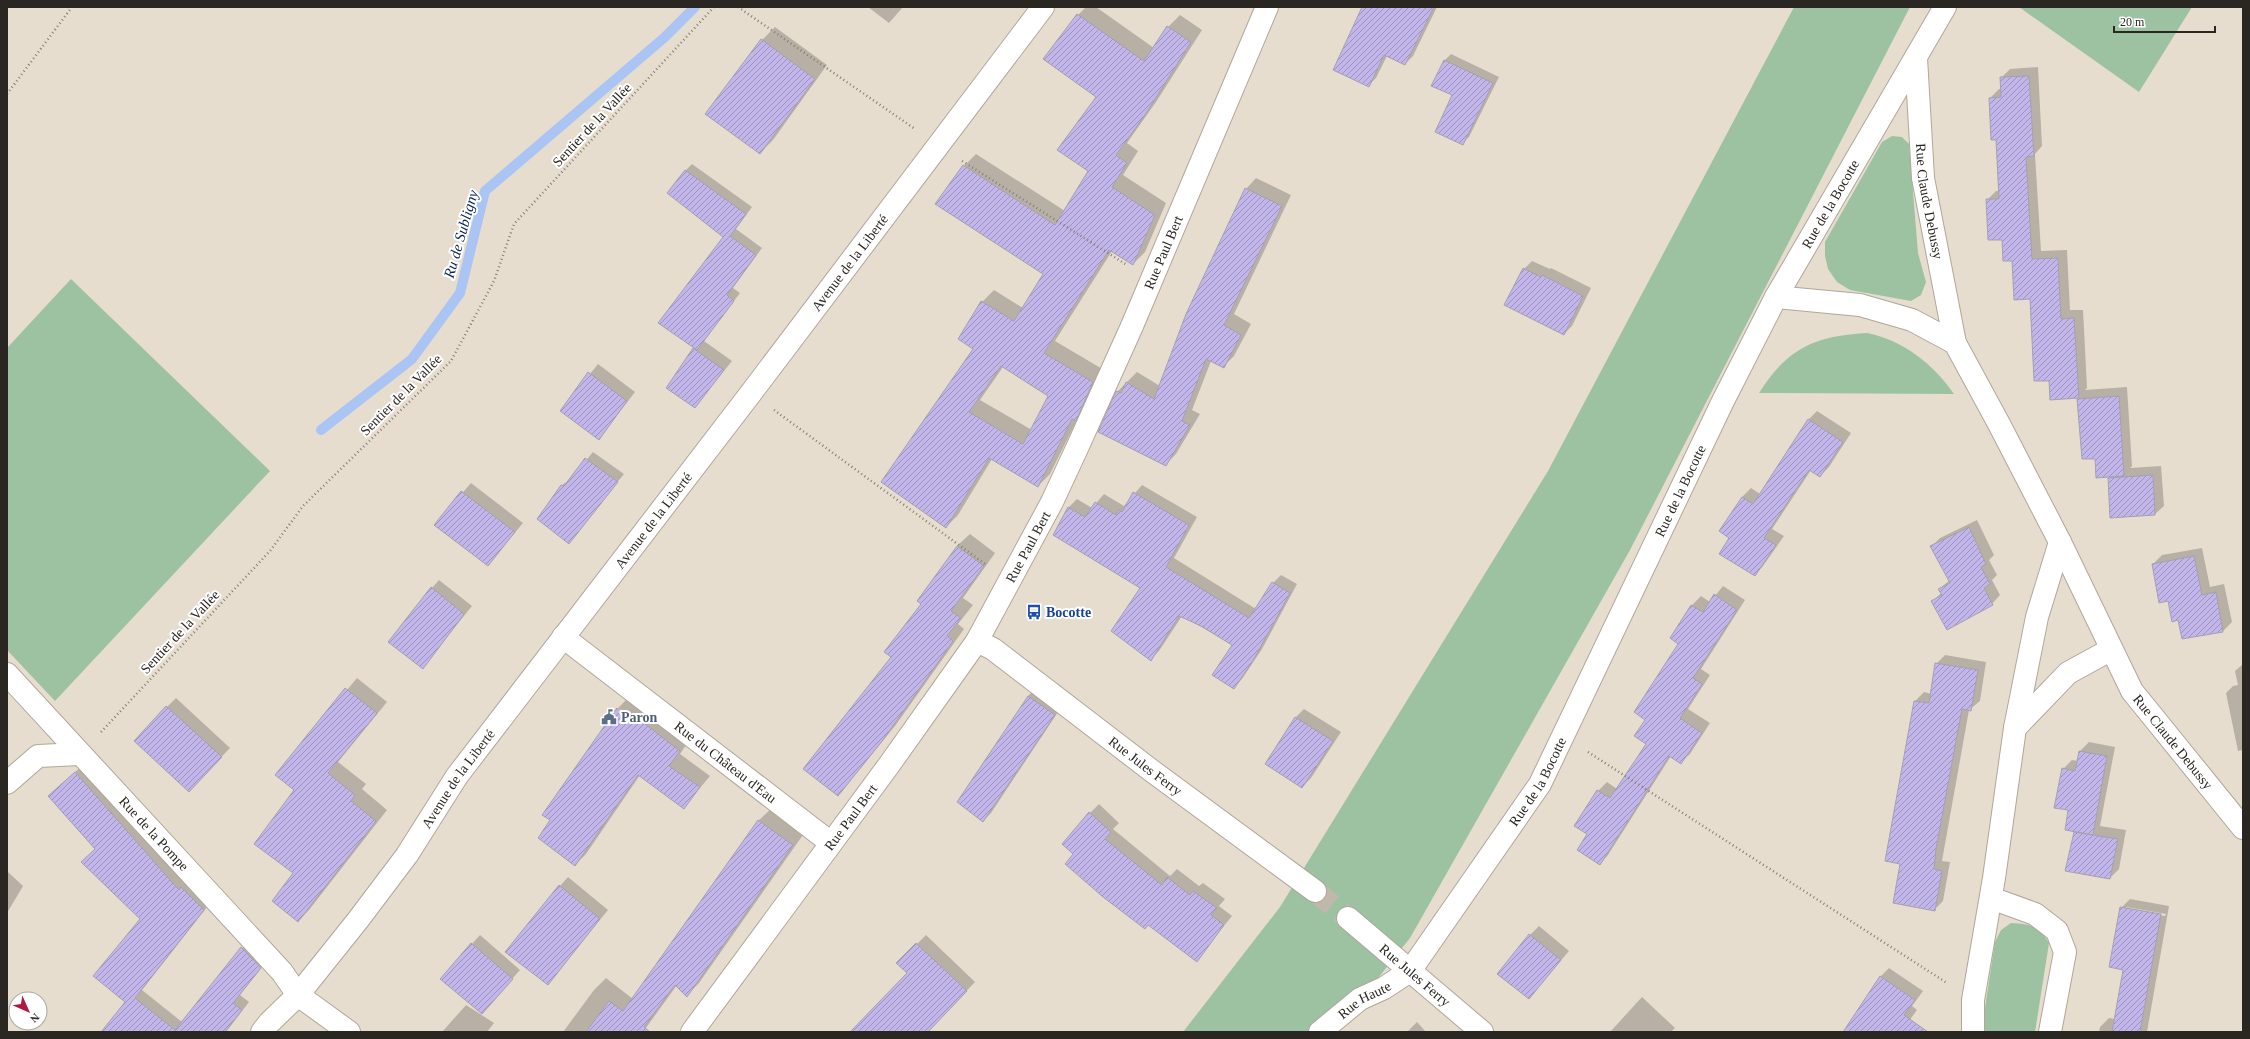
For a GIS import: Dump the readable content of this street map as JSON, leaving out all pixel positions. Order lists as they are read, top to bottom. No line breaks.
{"streets":{"street":["Rue Claude Debussy","Rue de la Bocotte","Rue Paul Bert","Avenue de la Liberté","Rue du Château d'Eau","Rue Jules Ferry","Rue de la Pompe","Rue Haute"],"path":["Sentier de la Vallée"]},"crossings":[["Sentier de la Vallée","Rue de la Pompe"],["Rue Claude Debussy","Rue de la Bocotte"],["Rue de la Bocotte","Rue Jules Ferry"],["Rue de la Bocotte","Rue Haute"],["Rue Paul Bert","Rue du Château d'Eau"],["Rue Paul Bert","Rue Jules Ferry"],["Avenue de la Liberté","Rue du Château d'Eau"],["Avenue de la Liberté","Rue de la Pompe"],["Rue Jules Ferry","Rue Haute"]],"water":["Ru de Subligny"],"places":{"bus stop":["Bocotte"],"public building":["Paron"]},"scale_bar":"20 m","north":"bottom right"}
